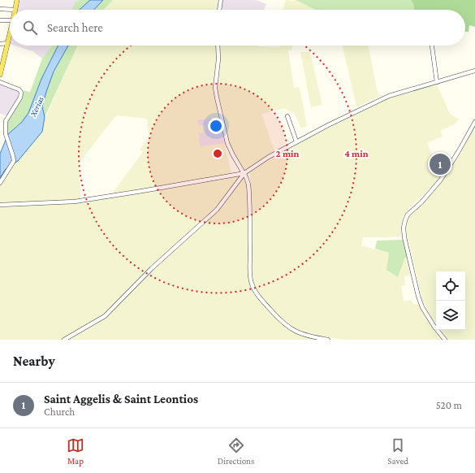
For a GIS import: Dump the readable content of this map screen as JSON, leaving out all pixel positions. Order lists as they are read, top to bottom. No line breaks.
{"water":["Xerias"],"page":{"search":"Search here","pins":"1","heading":"Nearby","list":[{"mark":"1","name":"Saint Aggelis & Saint Leontios","note":"Church","value":"520 m"}],"nav":["Map","Directions","Saved"]},"rings":["2 min","4 min"]}
